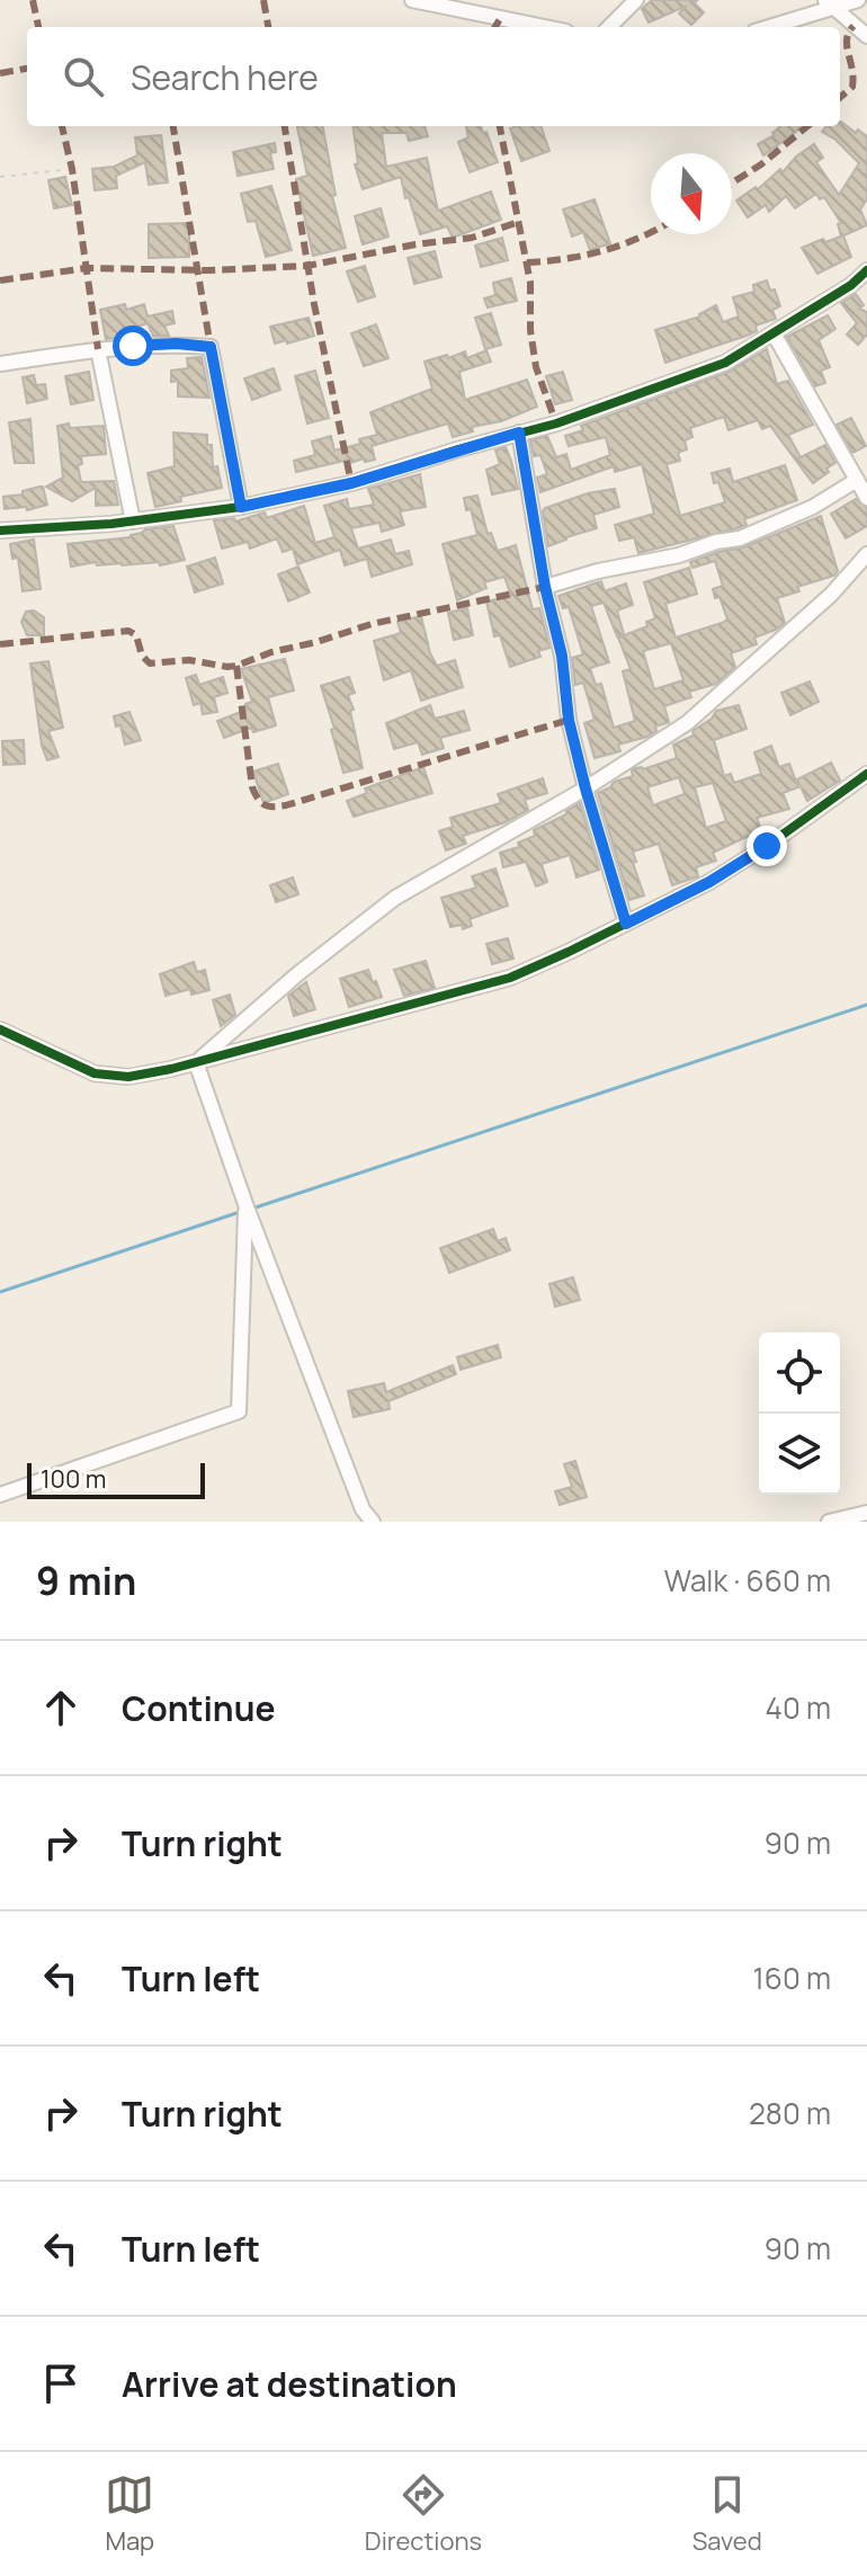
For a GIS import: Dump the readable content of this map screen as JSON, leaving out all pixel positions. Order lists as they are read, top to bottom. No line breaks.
{"scale_bar":"100 m","north":"bottom","page":{"search":"Search here","scale":"100 m","heading":["9 min","Walk · 660 m"],"list":[["Continue","40 m"],["Turn right","90 m"],["Turn left","160 m"],["Turn right","280 m"],["Turn left","90 m"],"Arrive at destination"],"nav":["Map","Directions","Saved"]}}
